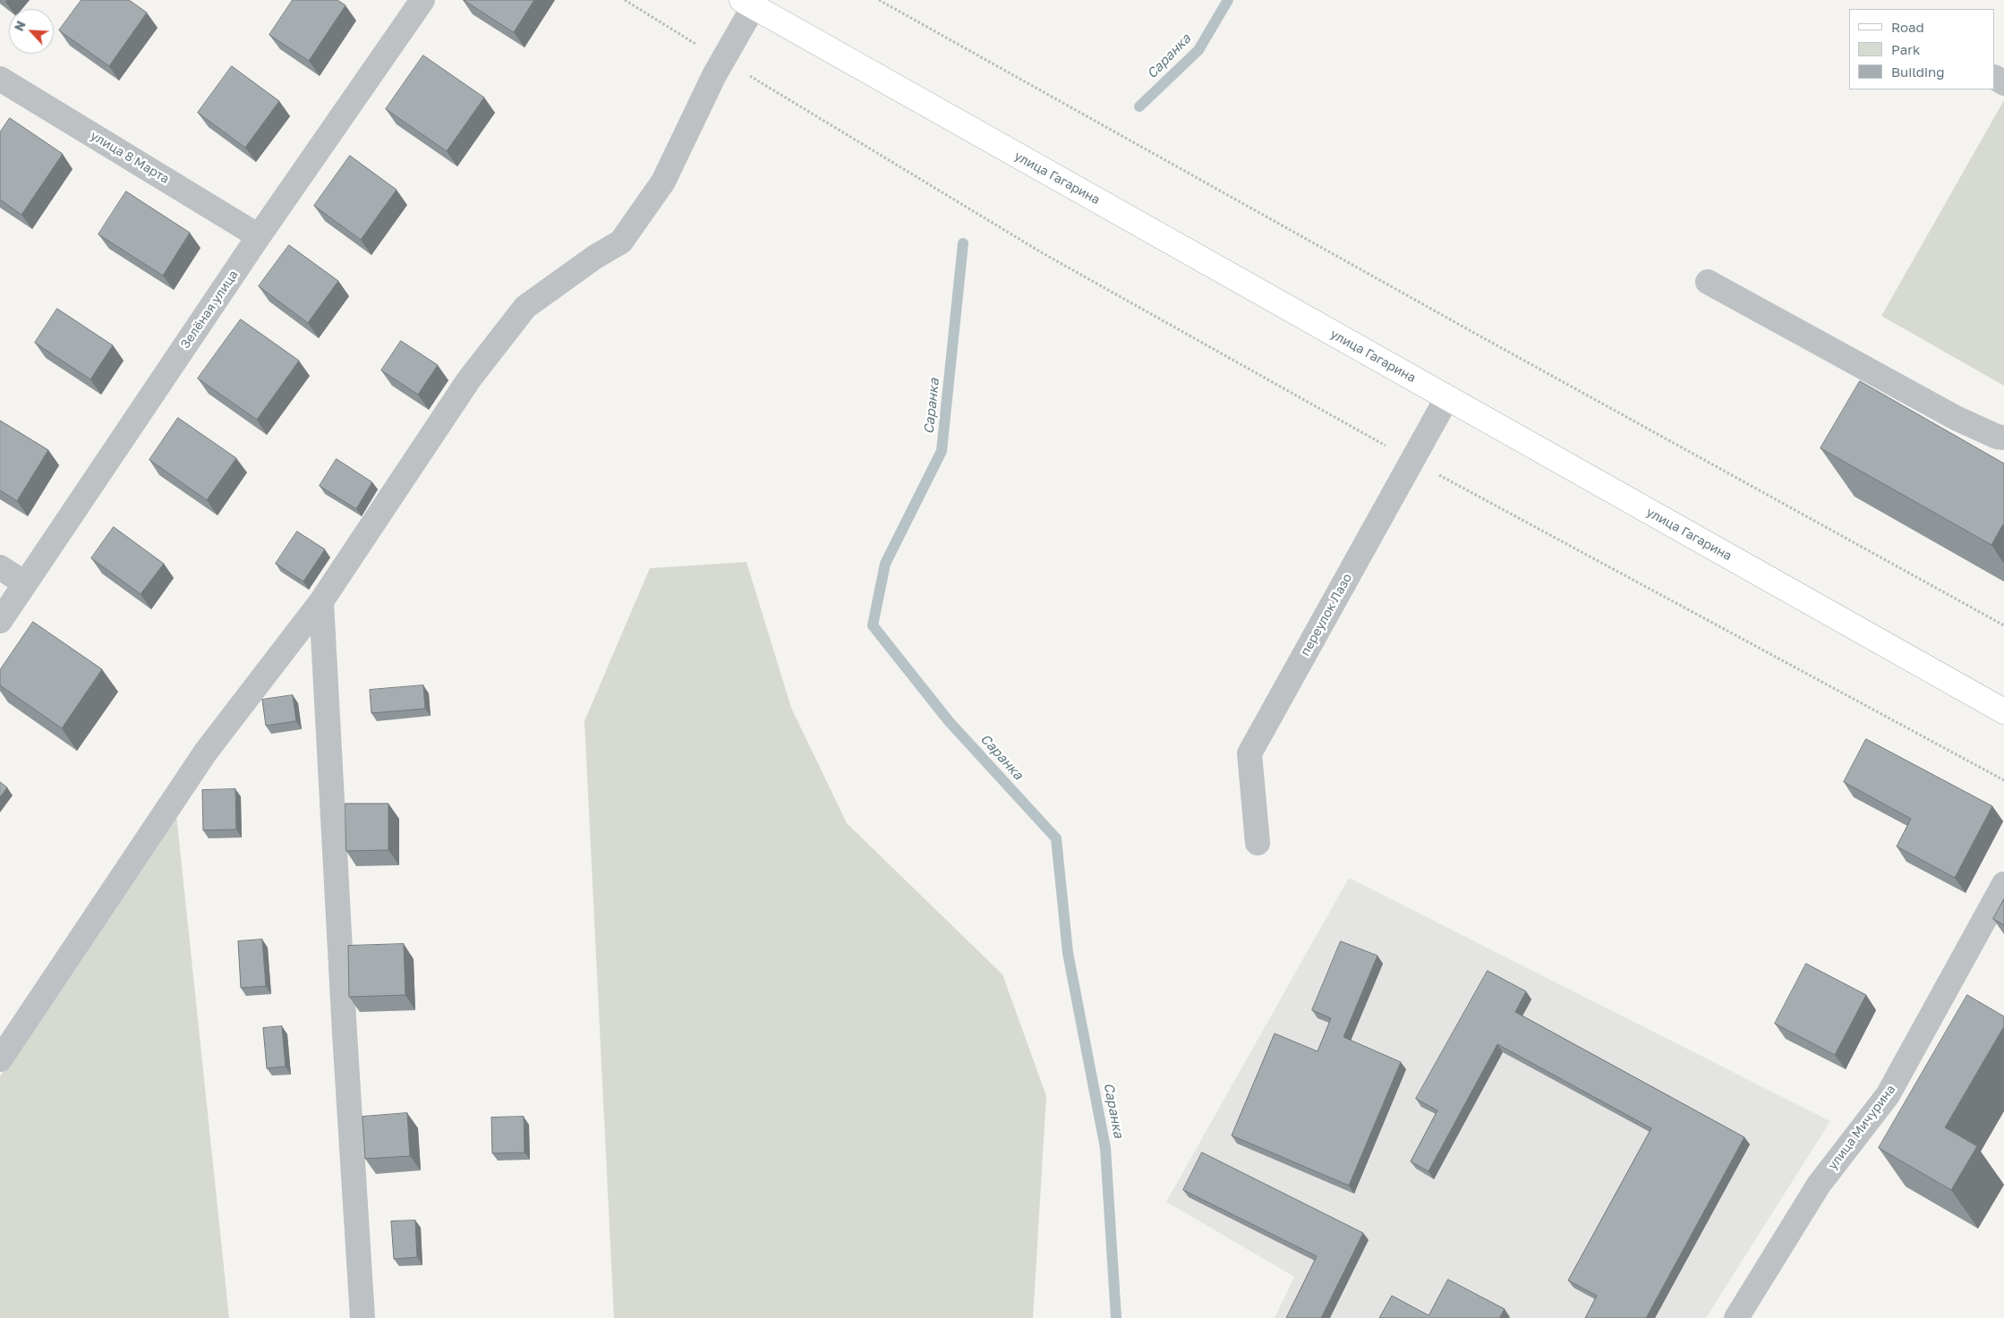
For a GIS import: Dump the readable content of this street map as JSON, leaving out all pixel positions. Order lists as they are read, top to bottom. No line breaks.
{"streets":{"main road":["улица Гагарина"],"street":["улица 8 Марта","Зелёная улица","переулок Лазо","улица Мичурина"]},"crossings":[["улица 8 Марта","Зелёная улица"],["улица Гагарина","переулок Лазо"]],"water":["Саранка"],"legend":["Road","Park","Building"],"north":"top left"}
